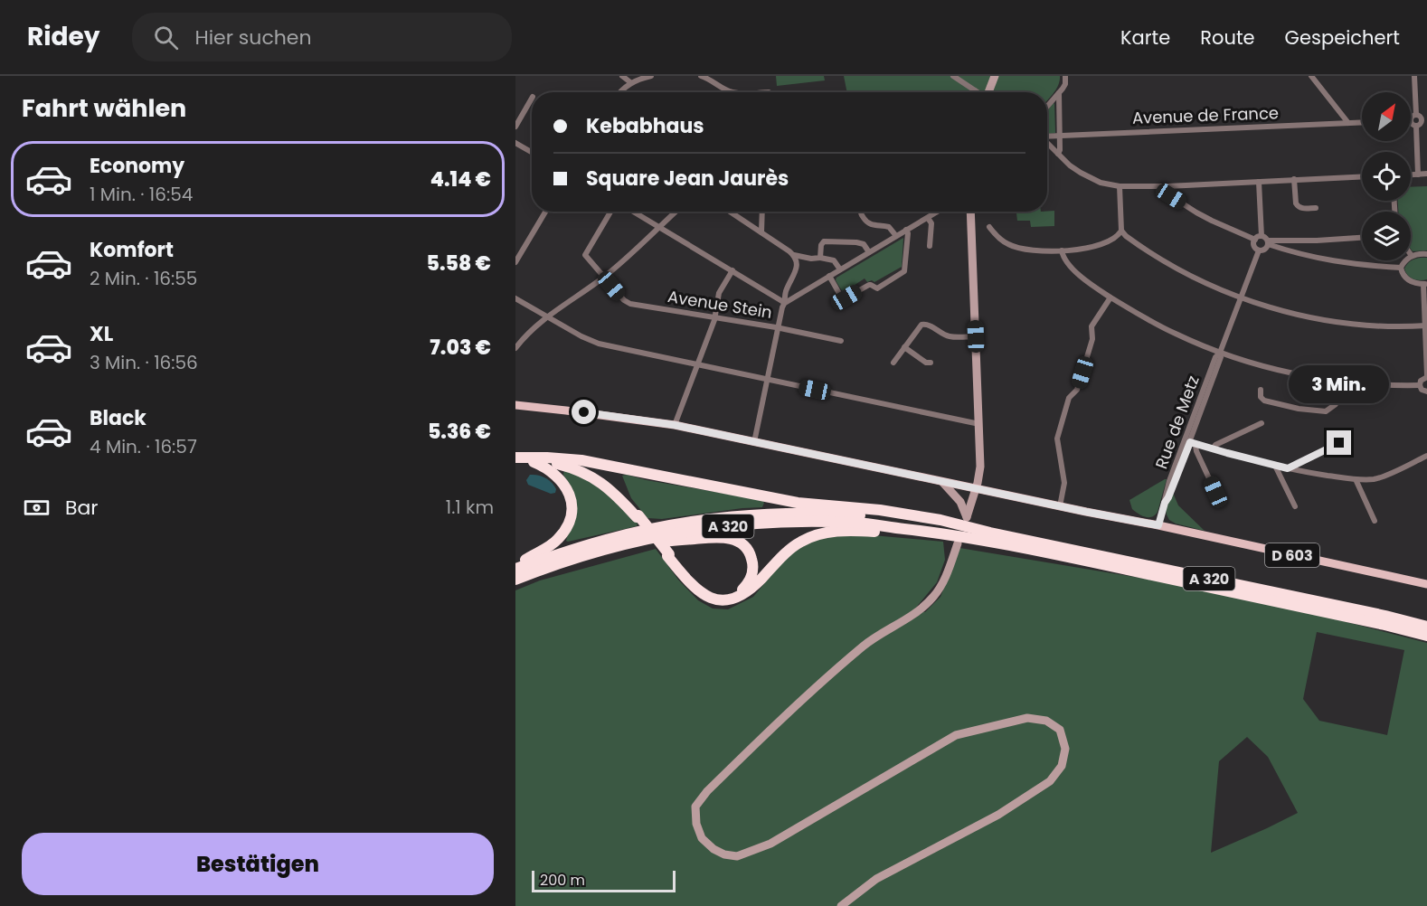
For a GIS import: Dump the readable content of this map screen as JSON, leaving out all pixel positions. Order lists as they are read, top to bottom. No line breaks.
{"streets":{"highway":["A 320"],"main road":["D 603"],"street":["Avenue de France","Avenue Stein","Rue de Metz"]},"crossings":[["Rue de Metz","D 603"]],"scale_bar":"200 m","north":"top right","page":{"header":"Ridey","search":"Hier suchen","nav":["Karte","Route","Gespeichert"],"heading":"Fahrt wählen","banner":["Kebabhaus","Square Jean Jaurès"],"list":[{"name":"Economy","note":"1 Min. · 16:54","value":"4.14 €"},{"name":"Komfort","note":"2 Min. · 16:55","value":"5.58 €"},{"name":"XL","note":"3 Min. · 16:56","value":"7.03 €"},{"name":"Black","note":"4 Min. · 16:57","value":"5.36 €"}],"bubble":"3 Min.","pay":["Bar","1.1 km"],"buttons":"Bestätigen","scale":"200 m"}}
